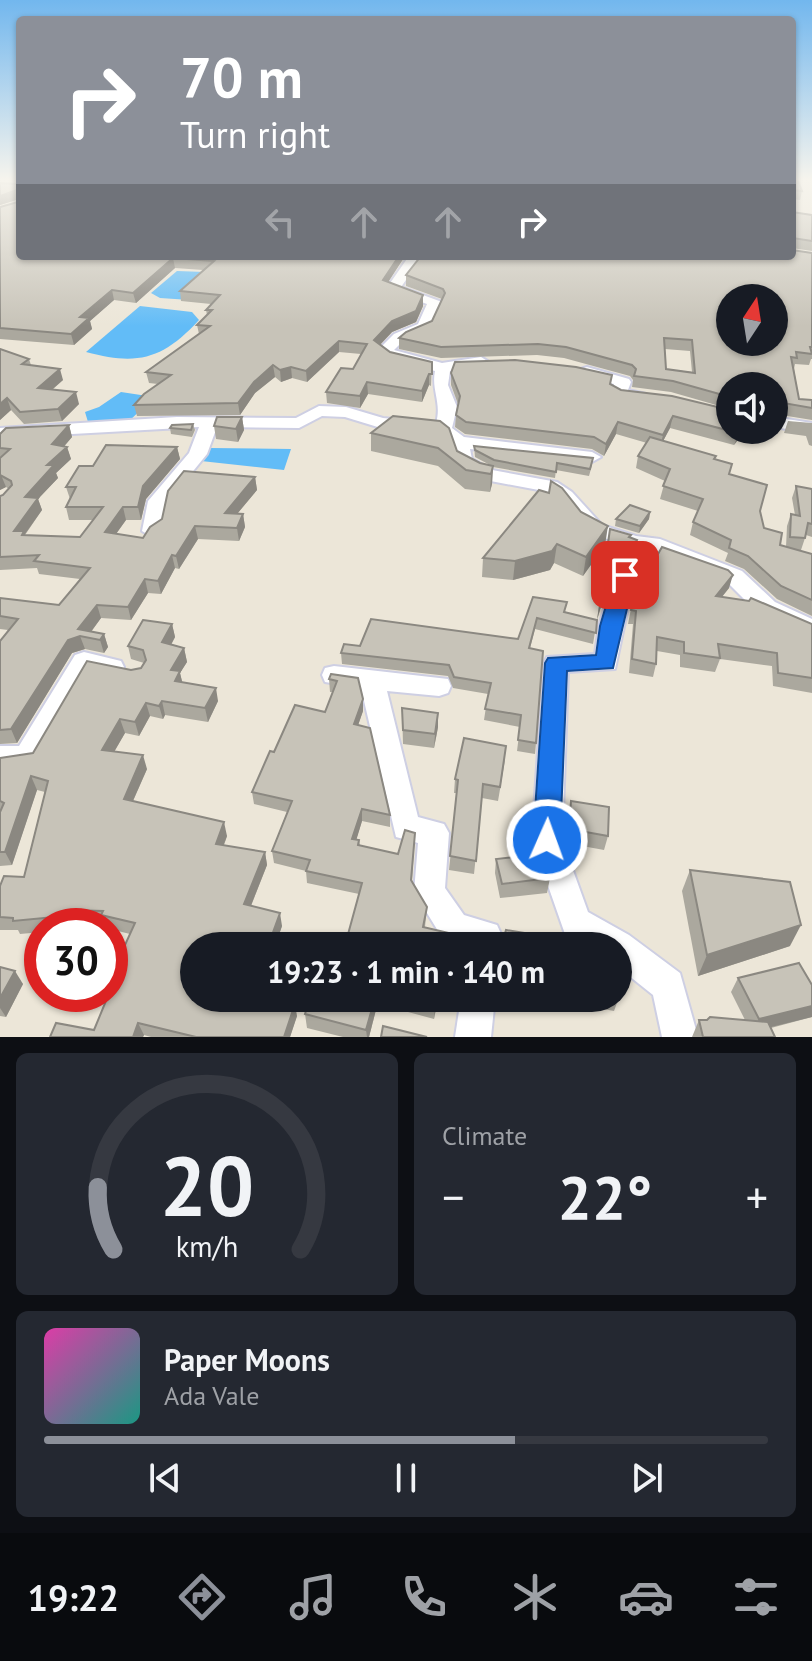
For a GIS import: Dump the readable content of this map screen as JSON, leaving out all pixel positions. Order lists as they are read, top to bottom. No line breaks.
{"north":"top","page":{"turn":["70 m","Turn right"],"limit":"30","trip":"19:23 · 1 min · 140 m","tile":"Climate","heat":["−","22°","+"],"song":["Paper Moons","Ada Vale"],"tabs":"19:22","gauge":["20","km/h"]}}
